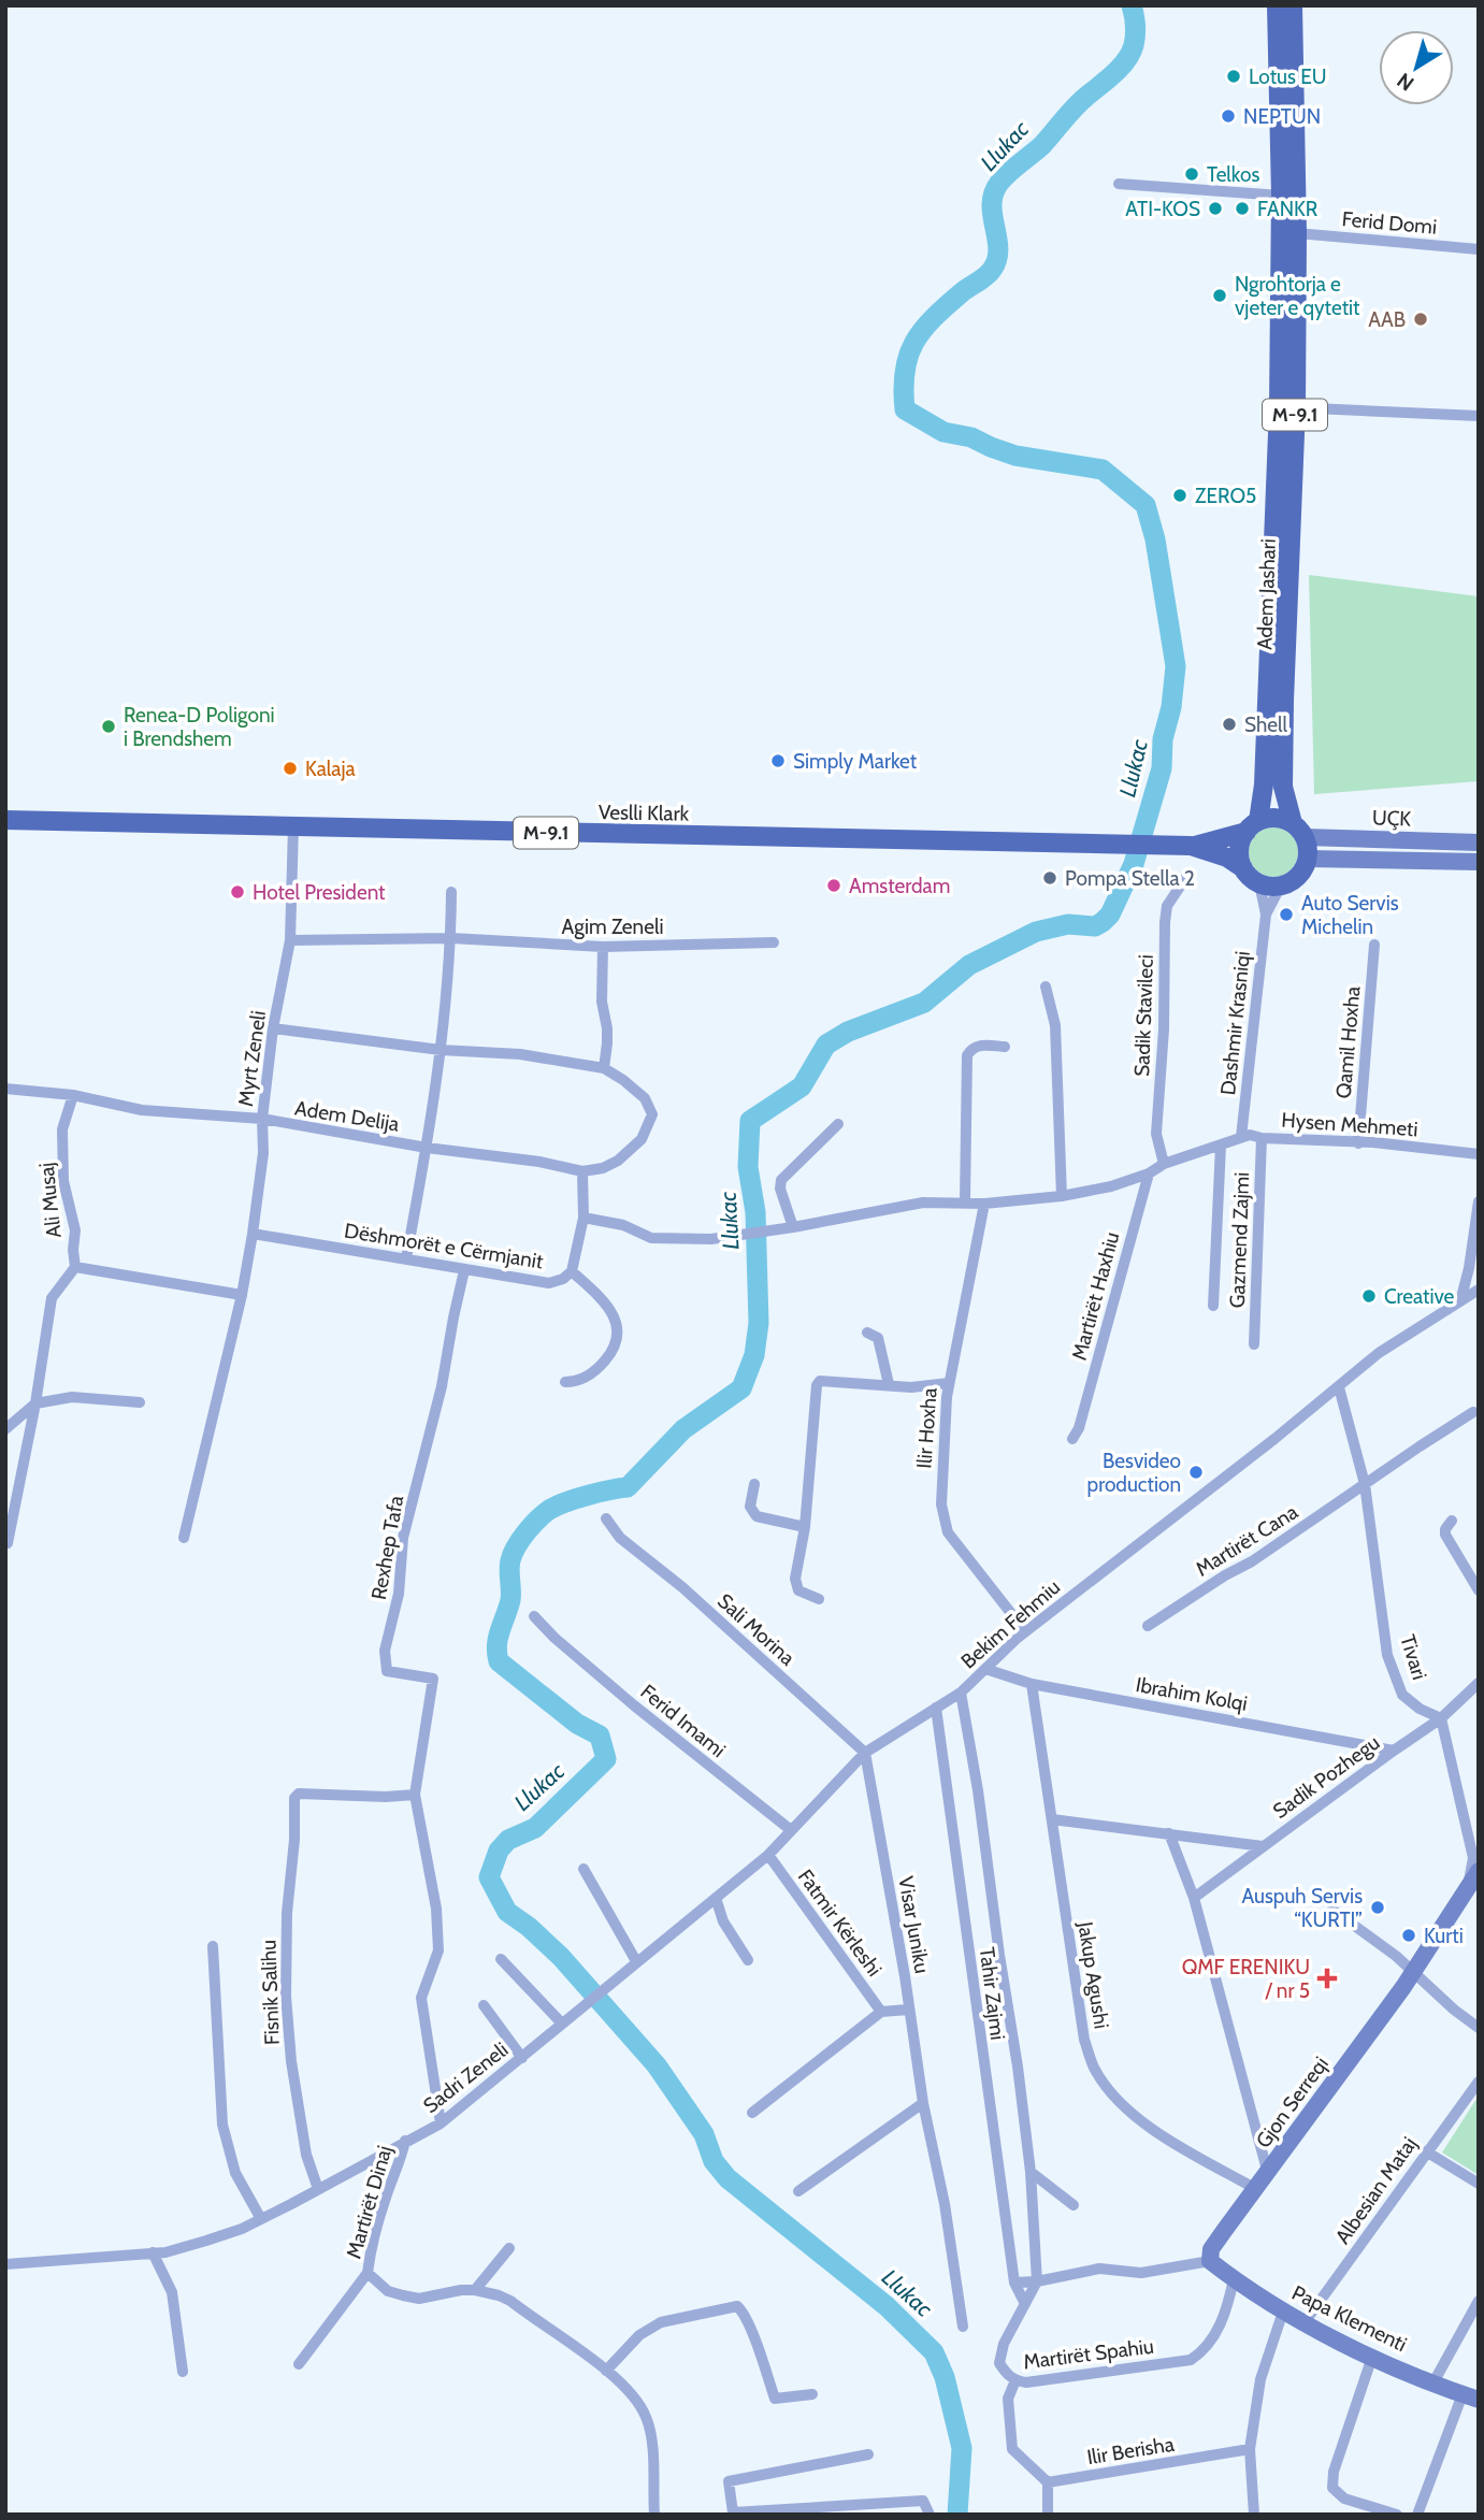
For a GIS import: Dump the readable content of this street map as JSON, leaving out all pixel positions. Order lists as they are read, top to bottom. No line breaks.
{"streets":{"main road":["M-9.1","Adem Jashari","Veslli Klark"],"street":["Ferid Domi","UÇK","Agim Zeneli","Sadik Stavileci","Dashmir Krasniqi","Qamil Hoxha","Myrt Zeneli","Adem Delija","Hysen Mehmeti","Ali Musaj","Gazmend Zajmi","Dëshmorët e Cërmjanit","Martirët Haxhiu","Ilir Hoxha","Martirët Cana","Rexhep Tafa","Bekim Fehmiu","Sali Morina","Tivari","Ibrahim Kolqi","Ferid Imami","Sadik Pozhegu","Fatmir Kërleshi","Visar Juniku","Jakup Agushi","Fisnik Salihu","Tahir Zajmi","Sadri Zeneli","Gjon Serreqi","Albesian Mataj","Martirët Dinaj","Papa Klementi","Martirët Spahiu","Ilir Berisha"]},"crossings":[["Ferid Domi","Adem Jashari"],["M-9.1","Adem Jashari"],["M-9.1","Veslli Klark"],["M-9.1","UÇK"],["M-9.1","Dashmir Krasniqi"],["Adem Jashari","Veslli Klark"],["Adem Jashari","UÇK"],["Adem Jashari","Dashmir Krasniqi"],["Veslli Klark","UÇK"],["Veslli Klark","Dashmir Krasniqi"],["Veslli Klark","Myrt Zeneli"],["UÇK","Dashmir Krasniqi"],["Agim Zeneli","Myrt Zeneli"],["Sadik Stavileci","Hysen Mehmeti"],["Dashmir Krasniqi","Hysen Mehmeti"],["Qamil Hoxha","Hysen Mehmeti"],["Myrt Zeneli","Adem Delija"],["Myrt Zeneli","Dëshmorët e Cërmjanit"],["Adem Delija","Ali Musaj"],["Adem Delija","Dëshmorët e Cërmjanit"],["Hysen Mehmeti","Gazmend Zajmi"],["Hysen Mehmeti","Dëshmorët e Cërmjanit"],["Hysen Mehmeti","Martirët Haxhiu"],["Hysen Mehmeti","Ilir Hoxha"],["Dëshmorët e Cërmjanit","Rexhep Tafa"],["Ilir Hoxha","Bekim Fehmiu"],["Martirët Cana","Tivari"],["Rexhep Tafa","Fisnik Salihu"],["Rexhep Tafa","Sadri Zeneli"],["Bekim Fehmiu","Sali Morina"],["Bekim Fehmiu","Tivari"],["Bekim Fehmiu","Ibrahim Kolqi"],["Bekim Fehmiu","Ferid Imami"],["Bekim Fehmiu","Fatmir Kërleshi"],["Bekim Fehmiu","Visar Juniku"],["Bekim Fehmiu","Tahir Zajmi"],["Bekim Fehmiu","Sadri Zeneli"],["Sali Morina","Visar Juniku"],["Tivari","Sadik Pozhegu"],["Ibrahim Kolqi","Sadik Pozhegu"],["Ibrahim Kolqi","Jakup Agushi"],["Jakup Agushi","Gjon Serreqi"],["Fisnik Salihu","Sadri Zeneli"],["Tahir Zajmi","Martirët Spahiu"],["Sadri Zeneli","Martirët Dinaj"],["Gjon Serreqi","Papa Klementi"],["Albesian Mataj","Papa Klementi"],["Papa Klementi","Martirët Spahiu"]],"water":["Llukac"],"places":{"other":["Lotus EU","NEPTUN","Telkos","ATI-KOS","FANKR","Ngrohtorja e vjeter e qytetit","AAB","ZERO5","Shell","Renea-D Poligoni i Brendshem","Simply Market","Kalaja","Pompa Stella 2","Amsterdam","Hotel President","Auto Servis Michelin","Creative","Besvideo production","Auspuh Servis “KURTI”","Kurti"],"health":["QMF ERENIKU / nr 5"]},"north":"bottom left"}
